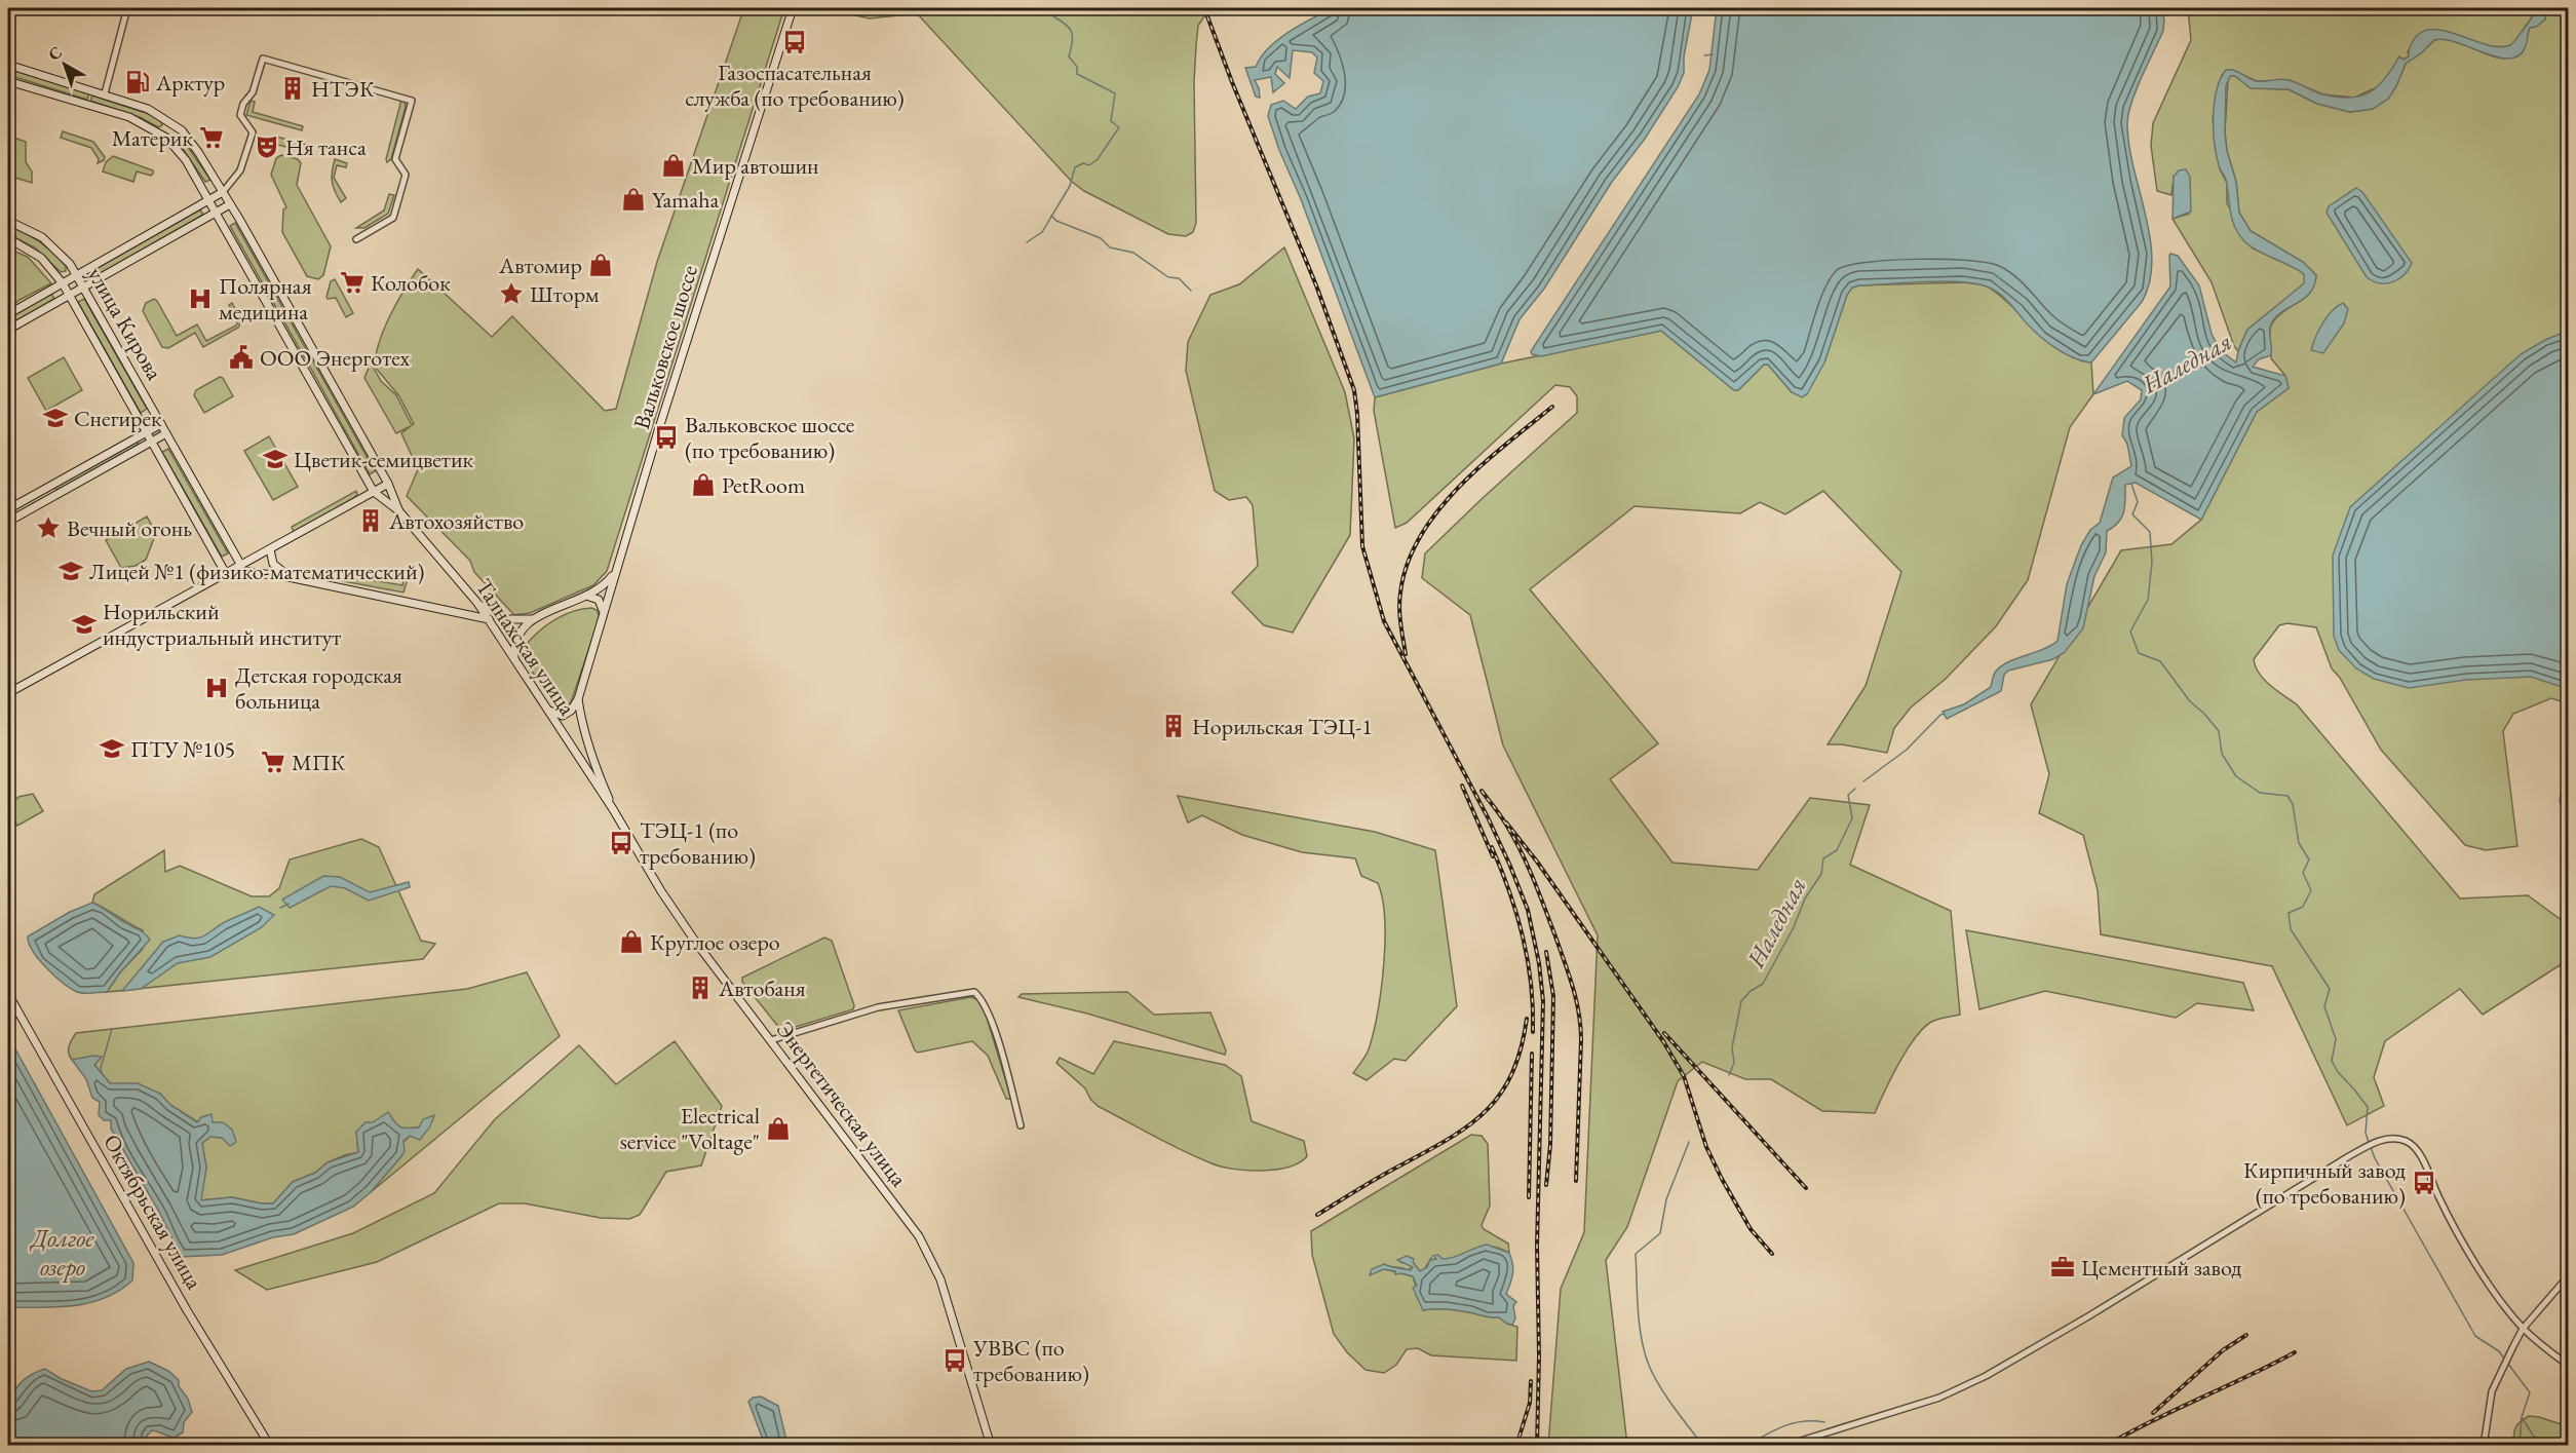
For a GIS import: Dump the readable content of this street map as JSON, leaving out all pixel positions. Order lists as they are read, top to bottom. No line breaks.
{"streets":{"street":["улица Кирова","Вальковское шоссе","Талнахская улица","Энергетическая улица","Октябрьская улица"]},"crossings":[["Вальковское шоссе","Талнахская улица"],["Вальковское шоссе","Энергетическая улица"],["Талнахская улица","Энергетическая улица"]],"water":["Наледная","Долгое озеро"],"places":{"bus stop":["Газоспасательная служба (по требованию)","Вальковское шоссе (по требованию)","ТЭЦ-1 (по требованию)","Кирпичный завод (по требованию)","УВВС (по требованию)"],"fuel station":["Арктур"],"building":["НТЭК","Автохозяйство","Норильская ТЭЦ-1","Автобаня"],"supermarket":["Материк","Колобок","МПК"],"theatre":["Ня танса"],"shop":["Мир автошин","Yamaha","Автомир","PetRoom","Круглое озеро","Electrical service \"Voltage\""],"place":["Шторм","Вечный огонь"],"hospital":["Полярная медицина","Детская городская больница"],"public building":["ООО Энерготех"],"school or university":["Снегирек","Цветик-семицветик","Лицей №1 (физико-математический)","Норильский индустриальный институт","ПТУ №105"],"office":["Цементный завод"]},"north":"top left"}
